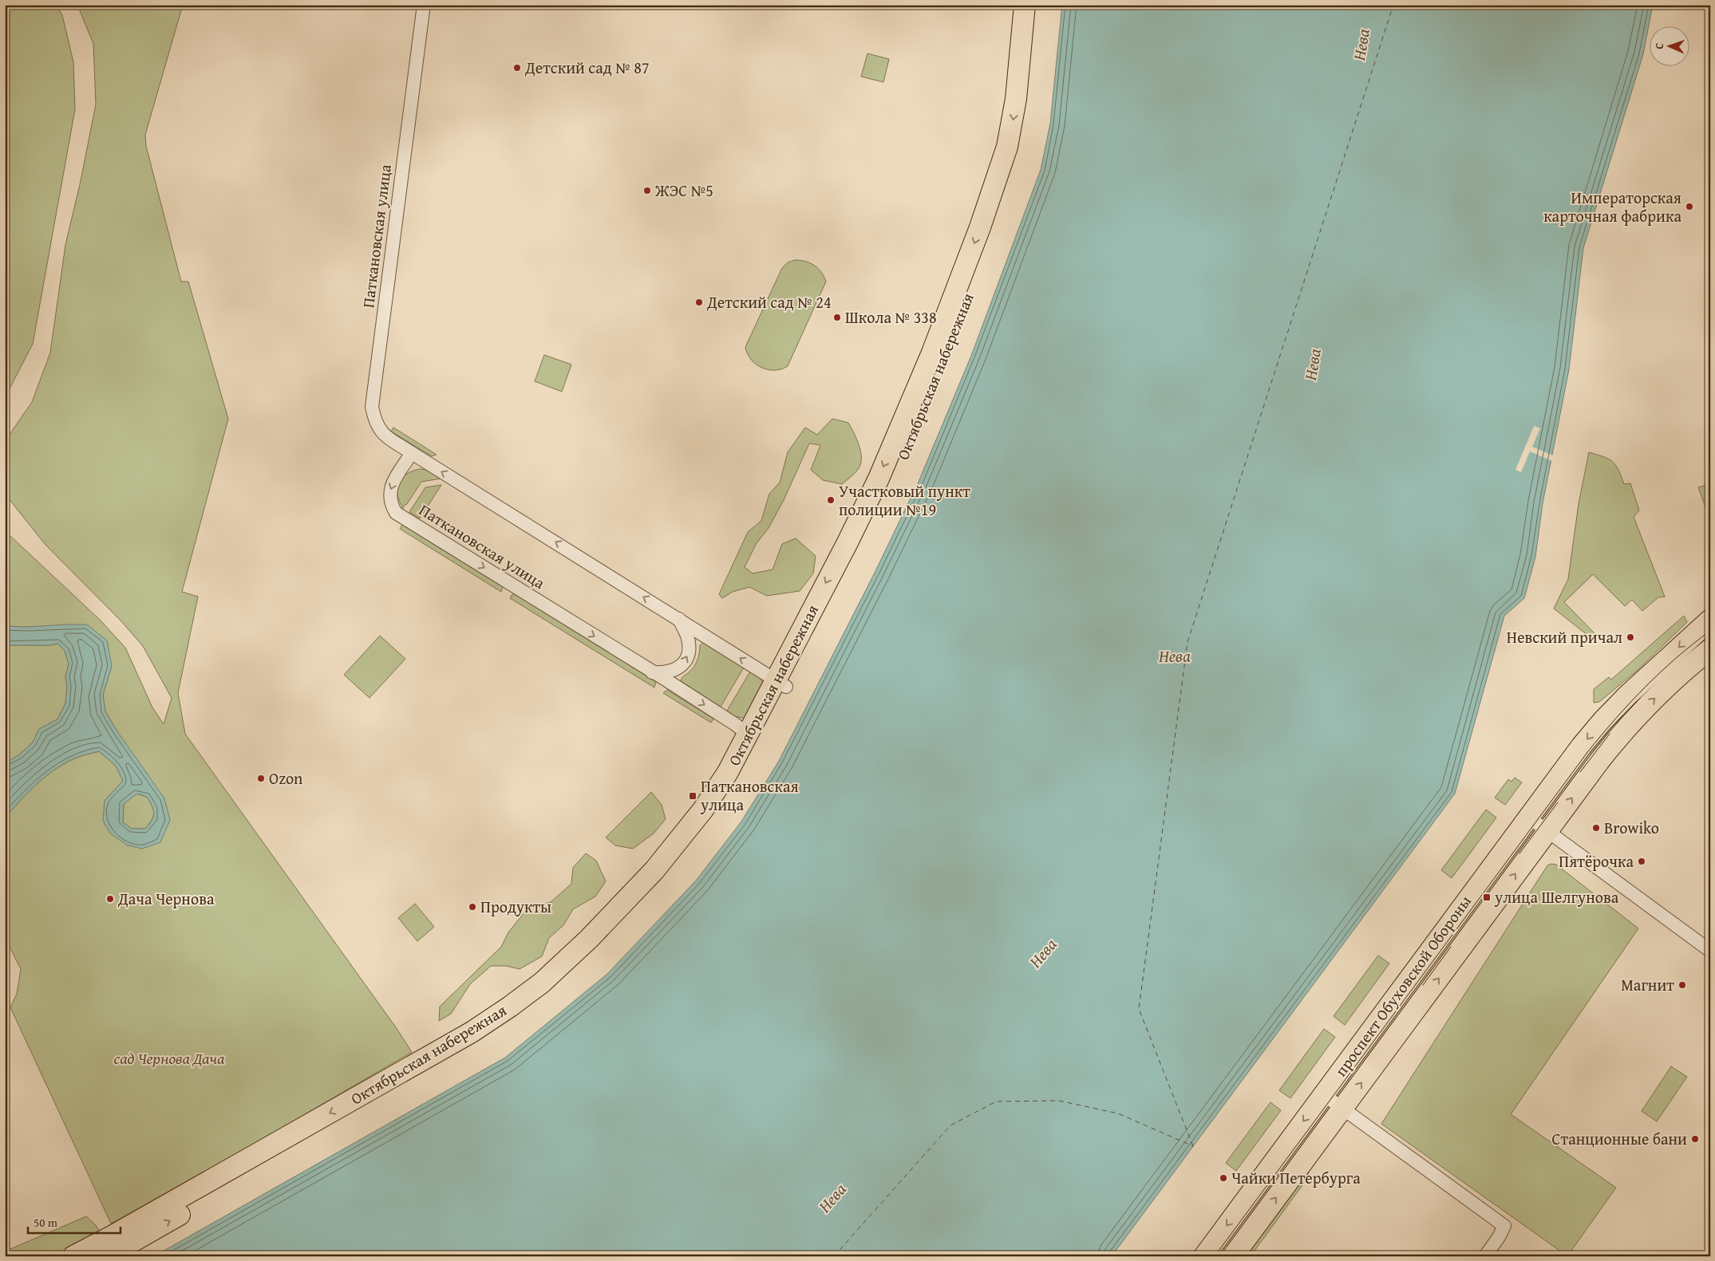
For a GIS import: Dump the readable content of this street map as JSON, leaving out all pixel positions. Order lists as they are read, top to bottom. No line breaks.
{"streets":{"main road":["Октябрьская набережная","проспект Обуховской Обороны"],"street":["Паткановская улица"]},"crossings":[["Паткановская улица","Октябрьская набережная"]],"water":["Нева"],"parks":["сад Чернова Дача"],"places":{"other":["Детский сад № 87","ЖЭС №5","Императорская карточная фабрика","Детский сад № 24","Школа № 338","Участковый пункт полиции №19","Невский причал","Ozon","Browiko","Пятёрочка","Дача Чернова","Продукты","Магнит","Станционные бани","Чайки Петербурга"],"transit":["Паткановская улица","улица Шелгунова"]},"scale_bar":"50 m","north":"left"}
